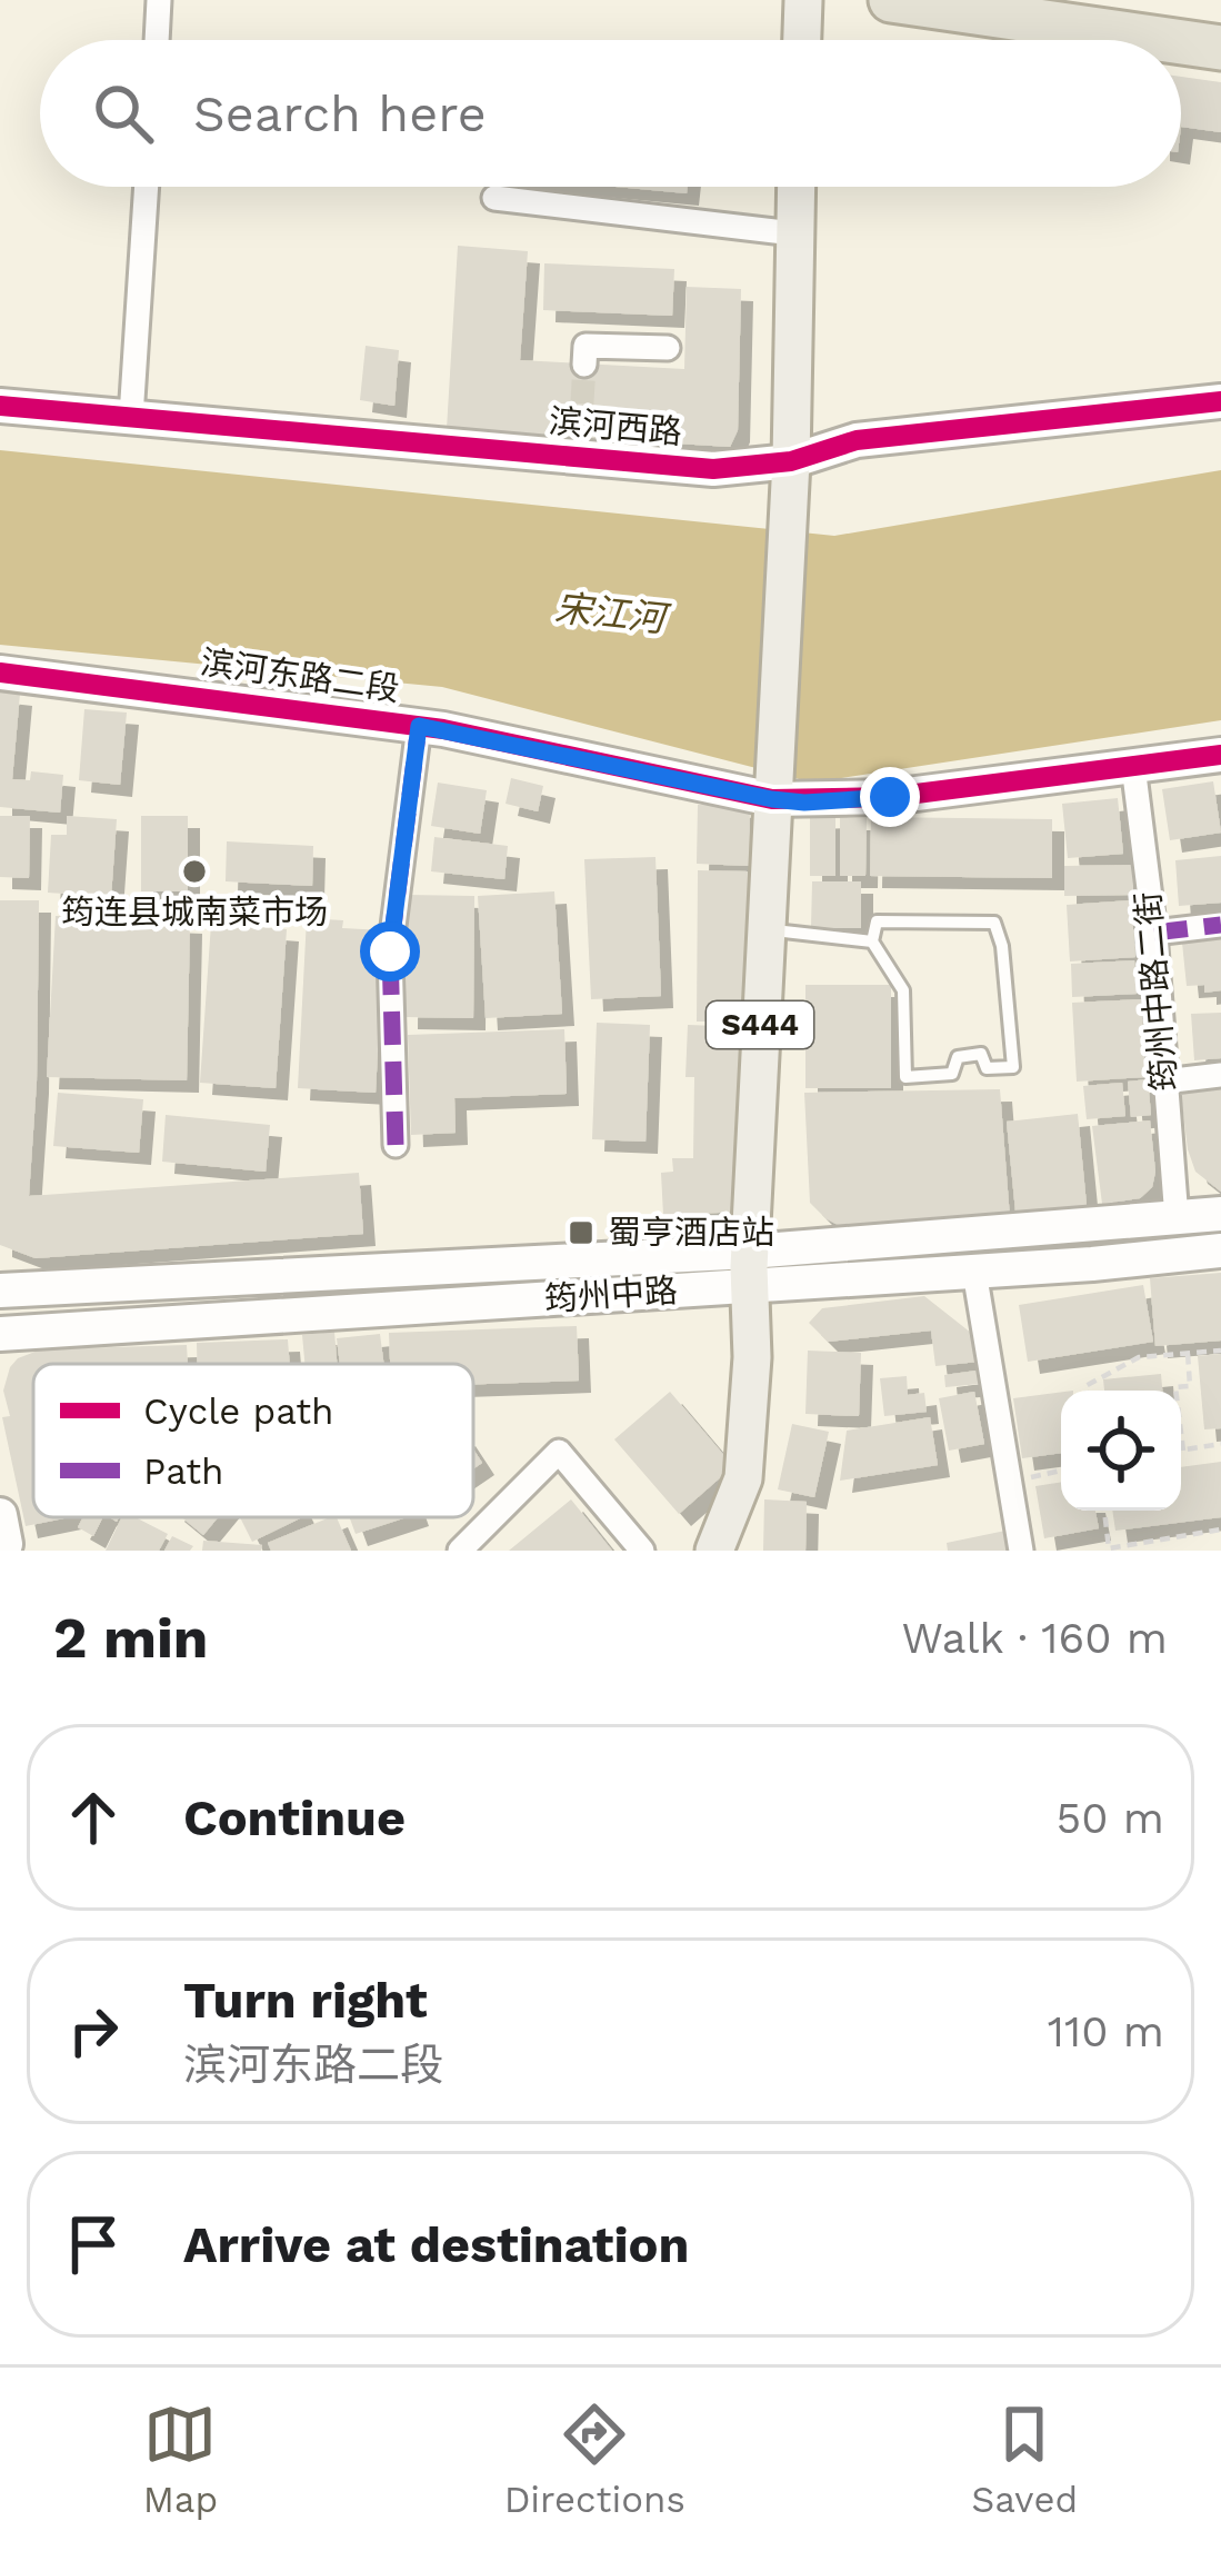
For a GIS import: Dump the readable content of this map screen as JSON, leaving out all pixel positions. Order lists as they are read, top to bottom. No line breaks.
{"streets":{"main road":["S444"],"street":["滨河西路","滨河东路二段","筠州中路二街","筠州中路"]},"crossings":[["滨河西路","S444"],["滨河东路二段","筠州中路二街"],["滨河东路二段","S444"],["筠州中路二街","筠州中路"],["S444","筠州中路"]],"water":["宋江河"],"places":{"other":["筠连县城南菜市场"],"transit":["蜀亨酒店站"]},"legend":["Cycle path","Path"],"page":{"search":"Search here","heading":["2 min","Walk · 160 m"],"list":[["Continue","50 m"],["Turn right","滨河东路二段","110 m"],"Arrive at destination"],"nav":["Map","Directions","Saved"]}}
